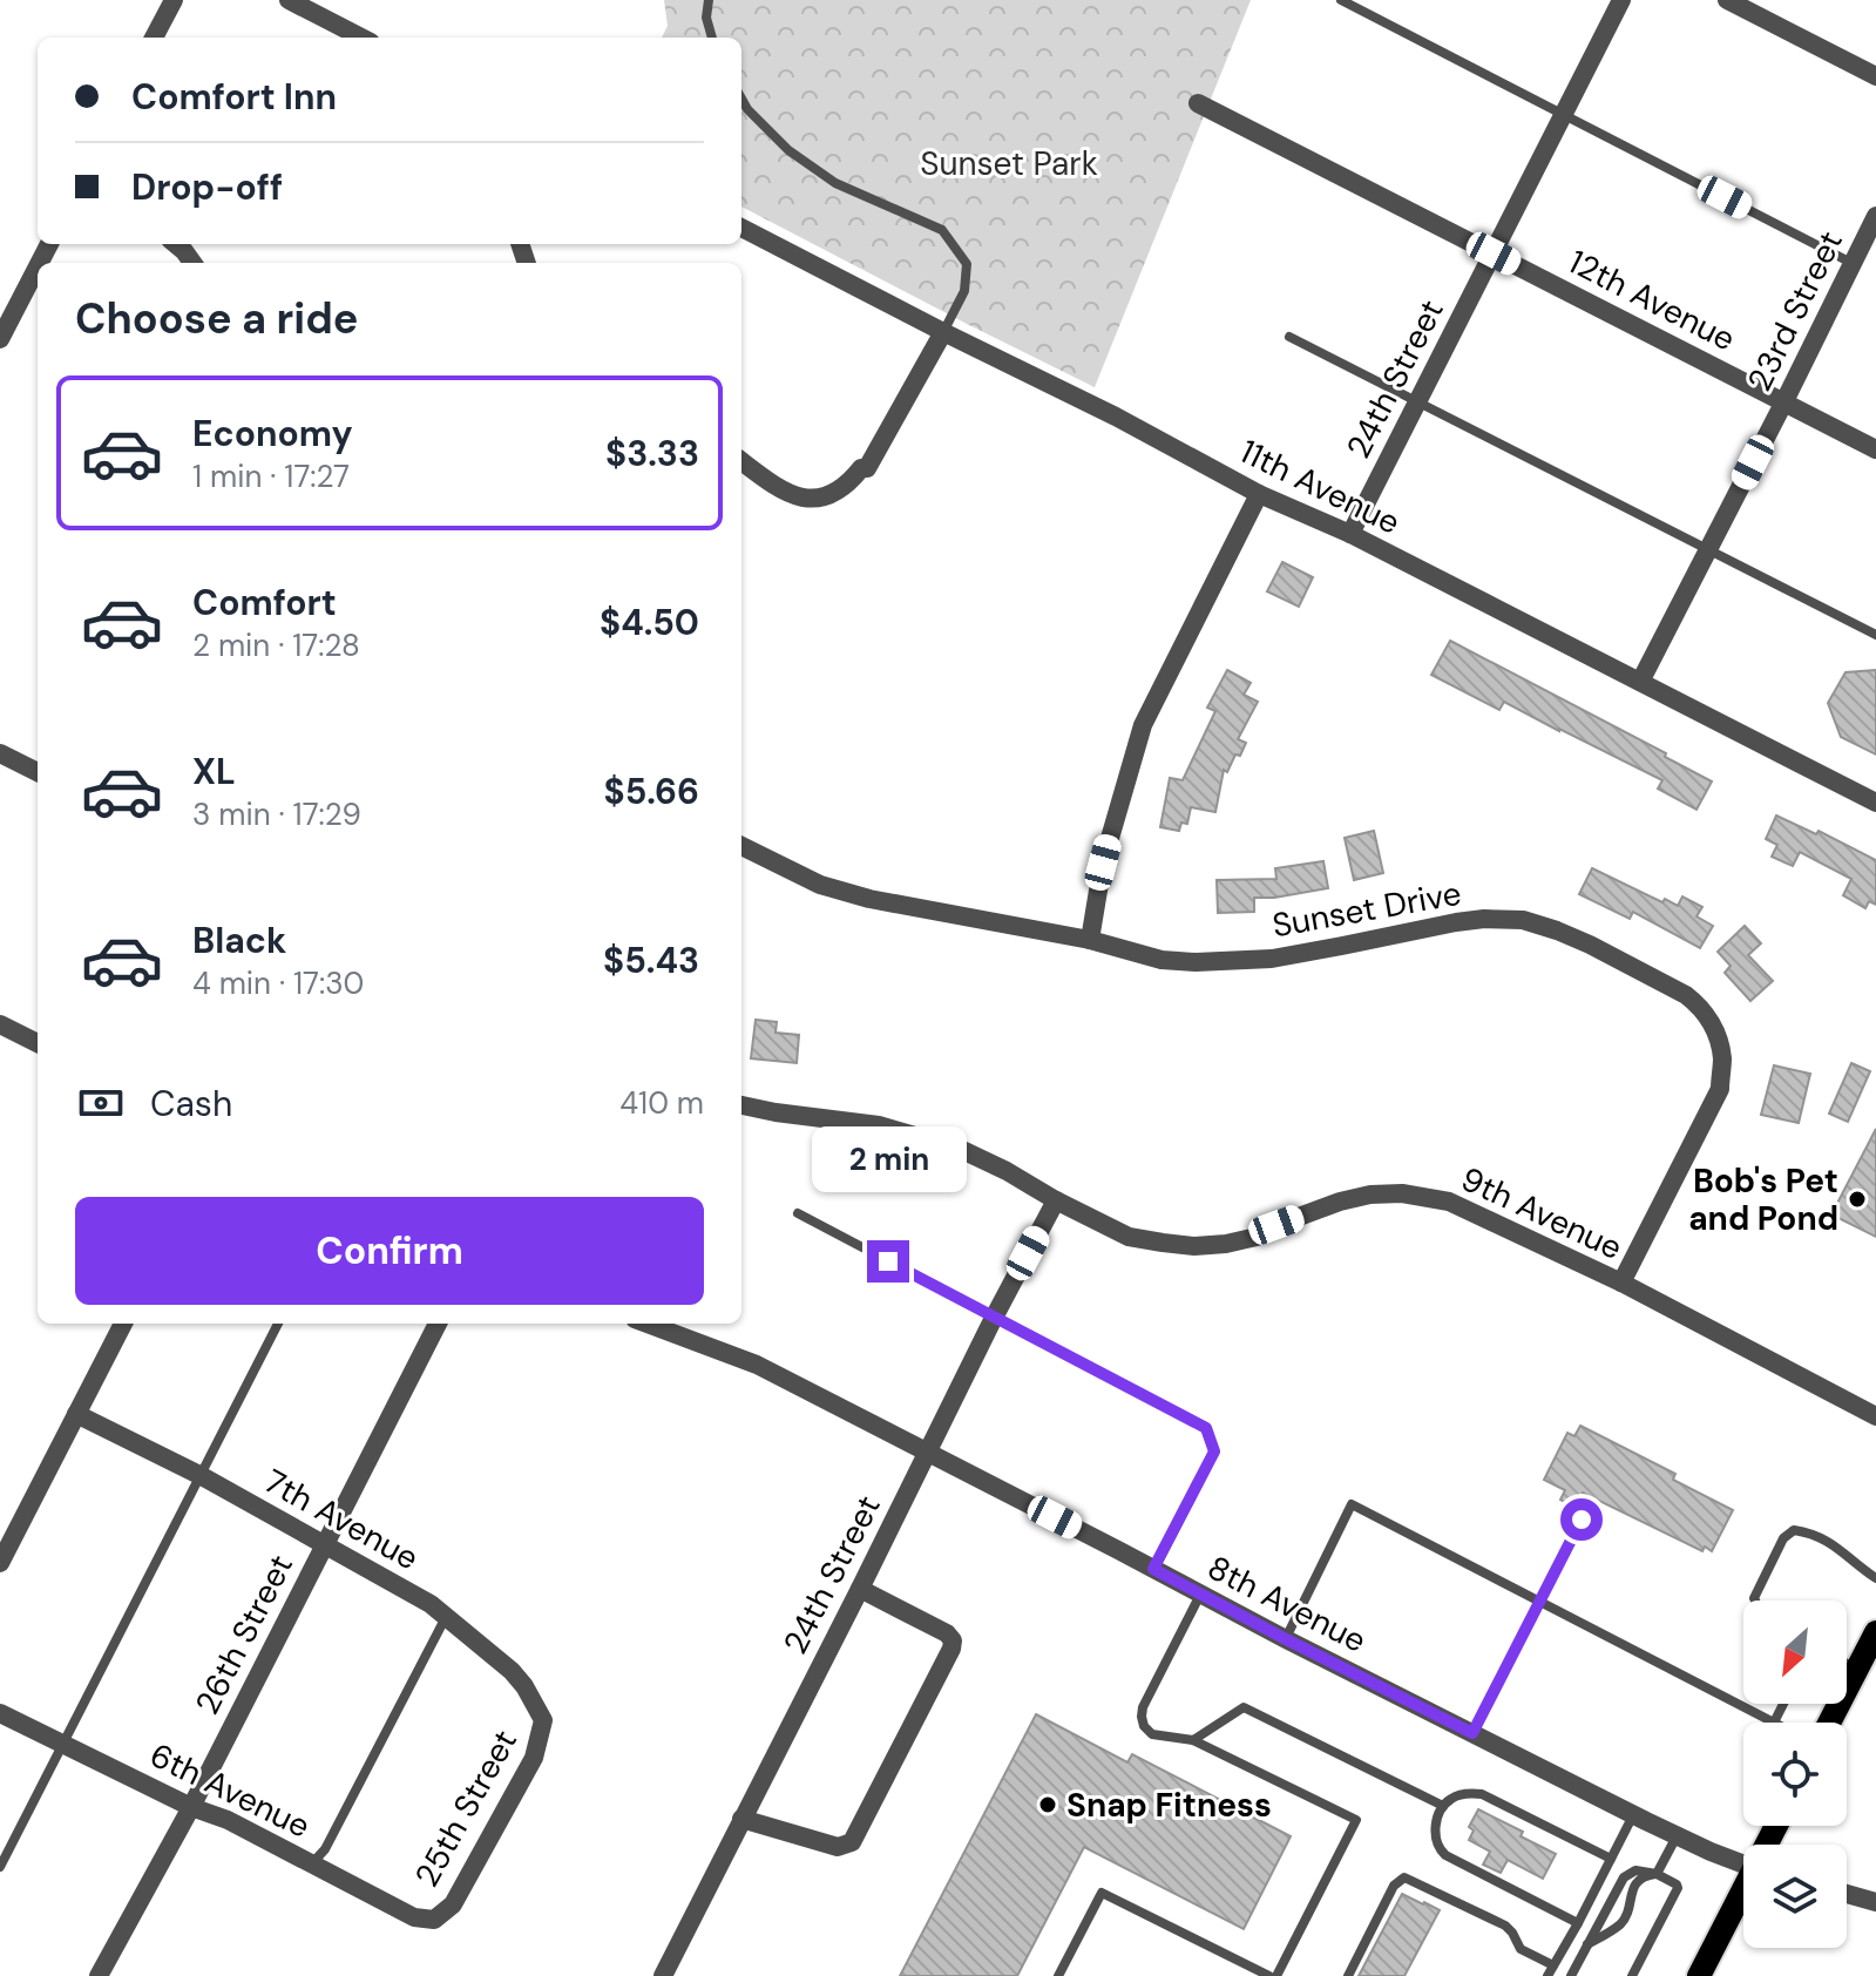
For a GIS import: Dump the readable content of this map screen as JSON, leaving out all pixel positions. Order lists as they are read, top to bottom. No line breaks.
{"streets":{"street":["12th Avenue","23rd Street","24th Street","11th Avenue","Sunset Drive","9th Avenue","7th Avenue","8th Avenue","26th Street","6th Avenue","25th Street"]},"crossings":[["12th Avenue","23rd Street"],["12th Avenue","24th Street"],["23rd Street","11th Avenue"],["24th Street","11th Avenue"],["24th Street","9th Avenue"],["24th Street","8th Avenue"],["Sunset Drive","9th Avenue"],["7th Avenue","26th Street"],["7th Avenue","25th Street"],["26th Street","6th Avenue"],["6th Avenue","25th Street"]],"parks":["Sunset Park"],"places":["Bob's Pet and Pond","Snap Fitness"],"north":"bottom left","page":{"banner":["Comfort Inn","Drop-off"],"heading":"Choose a ride","list":[{"name":"Economy","note":"1 min · 17:27","value":"$3.33"},{"name":"Comfort","note":"2 min · 17:28","value":"$4.50"},{"name":"XL","note":"3 min · 17:29","value":"$5.66"},{"name":"Black","note":"4 min · 17:30","value":"$5.43"}],"pay":["Cash","410 m"],"bubble":"2 min","buttons":"Confirm"}}
